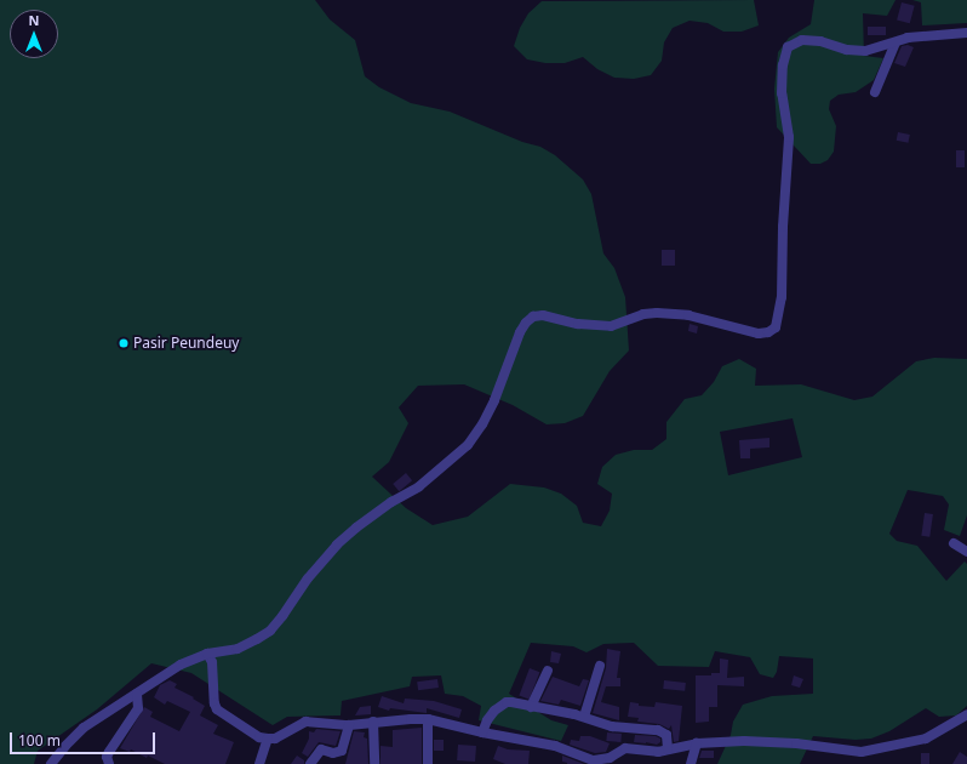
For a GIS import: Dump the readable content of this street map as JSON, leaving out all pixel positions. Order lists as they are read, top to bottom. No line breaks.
{"places":["Pasir Peundeuy"],"scale_bar":"100 m","north":"top"}
